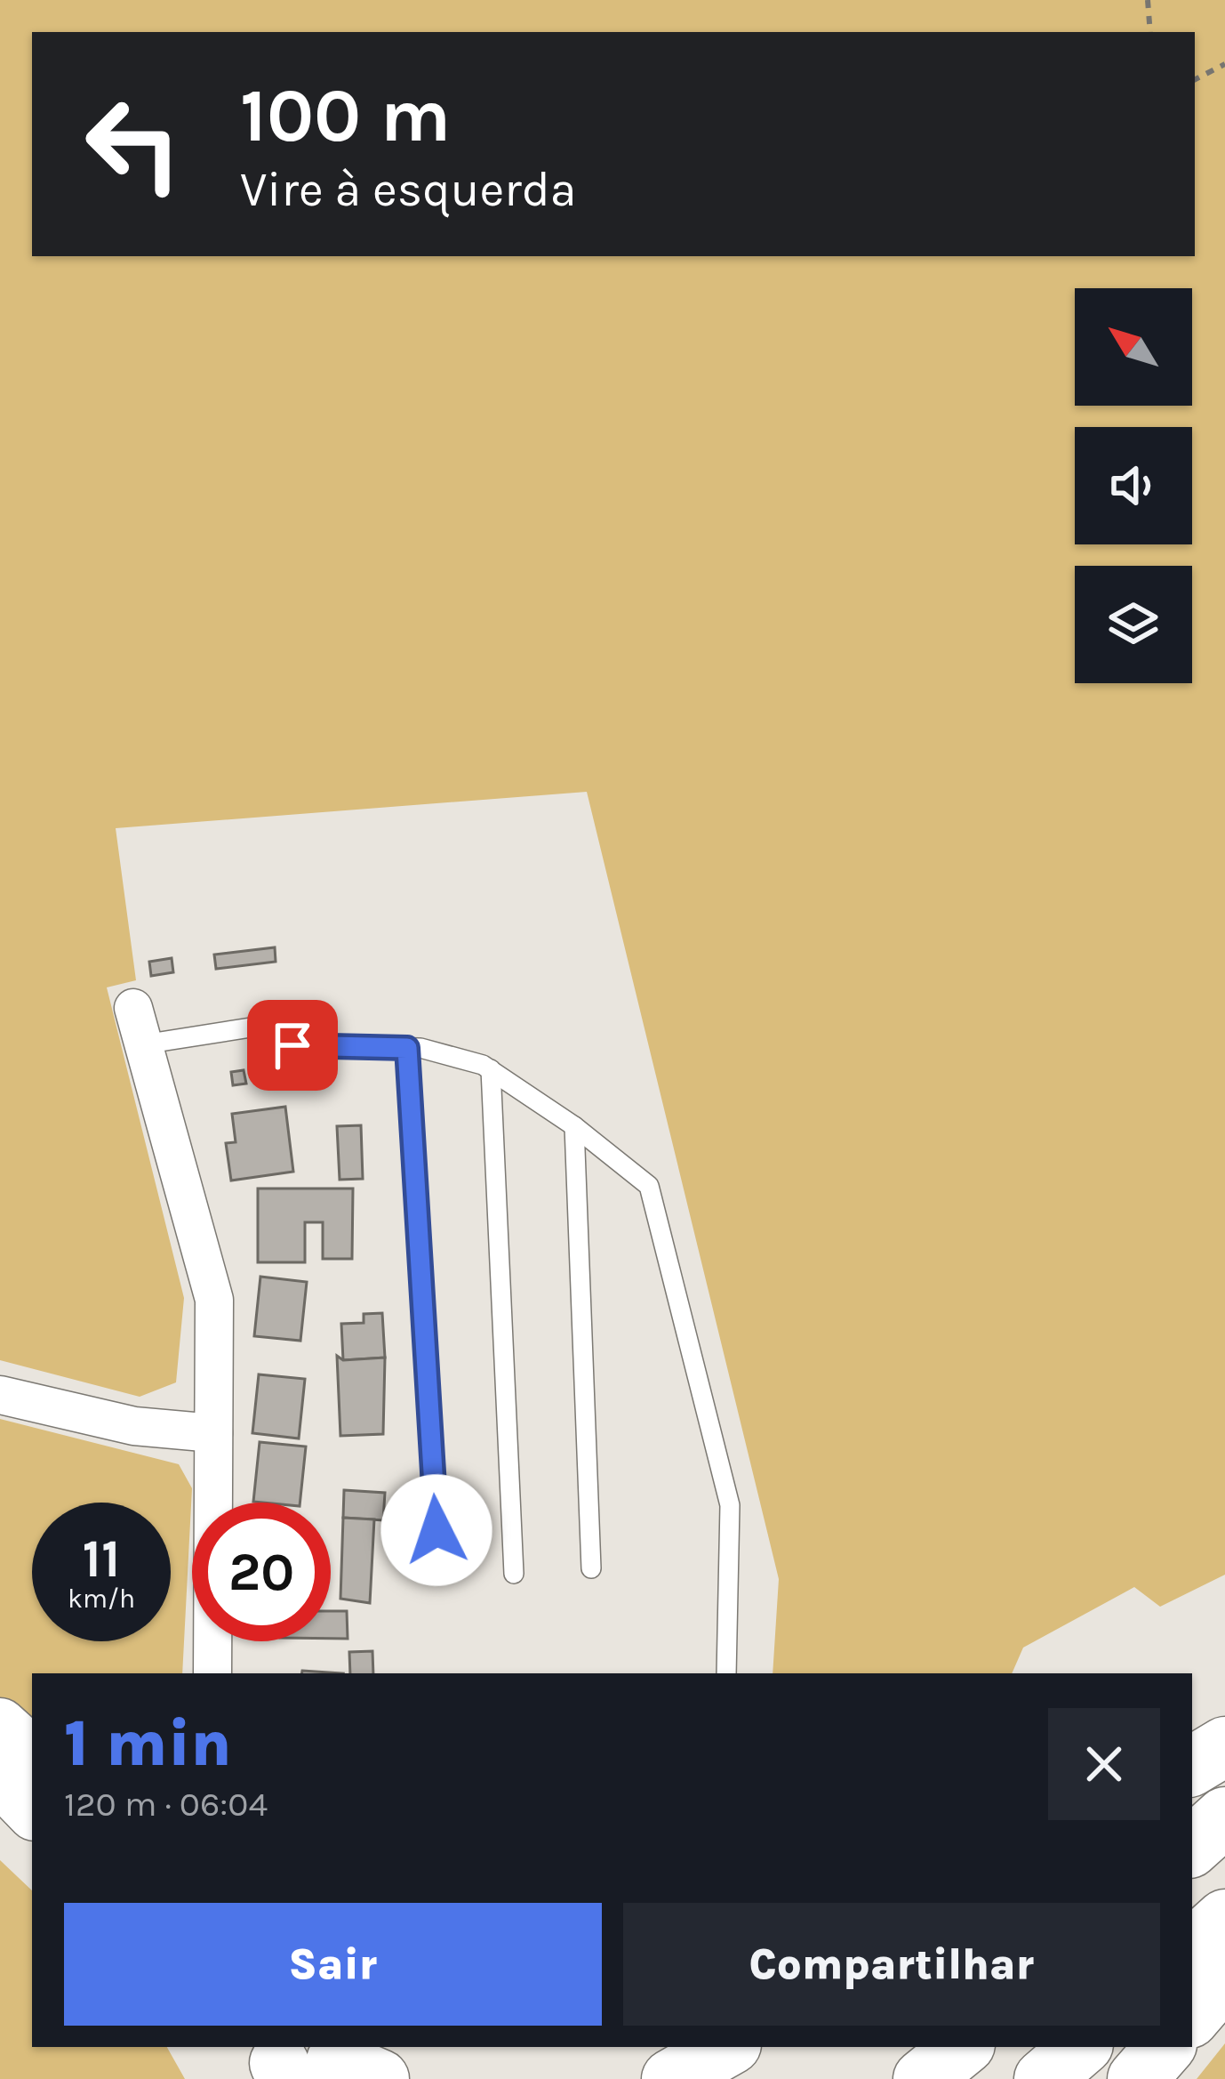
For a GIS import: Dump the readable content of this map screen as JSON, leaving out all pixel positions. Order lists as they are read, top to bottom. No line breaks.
{"north":"top left","page":{"turn":["100 m","Vire à esquerda"],"speed":"11 km/h","limit":"20","heading":["1 min","120 m · 06:04"],"buttons":["Sair","Compartilhar"]}}
